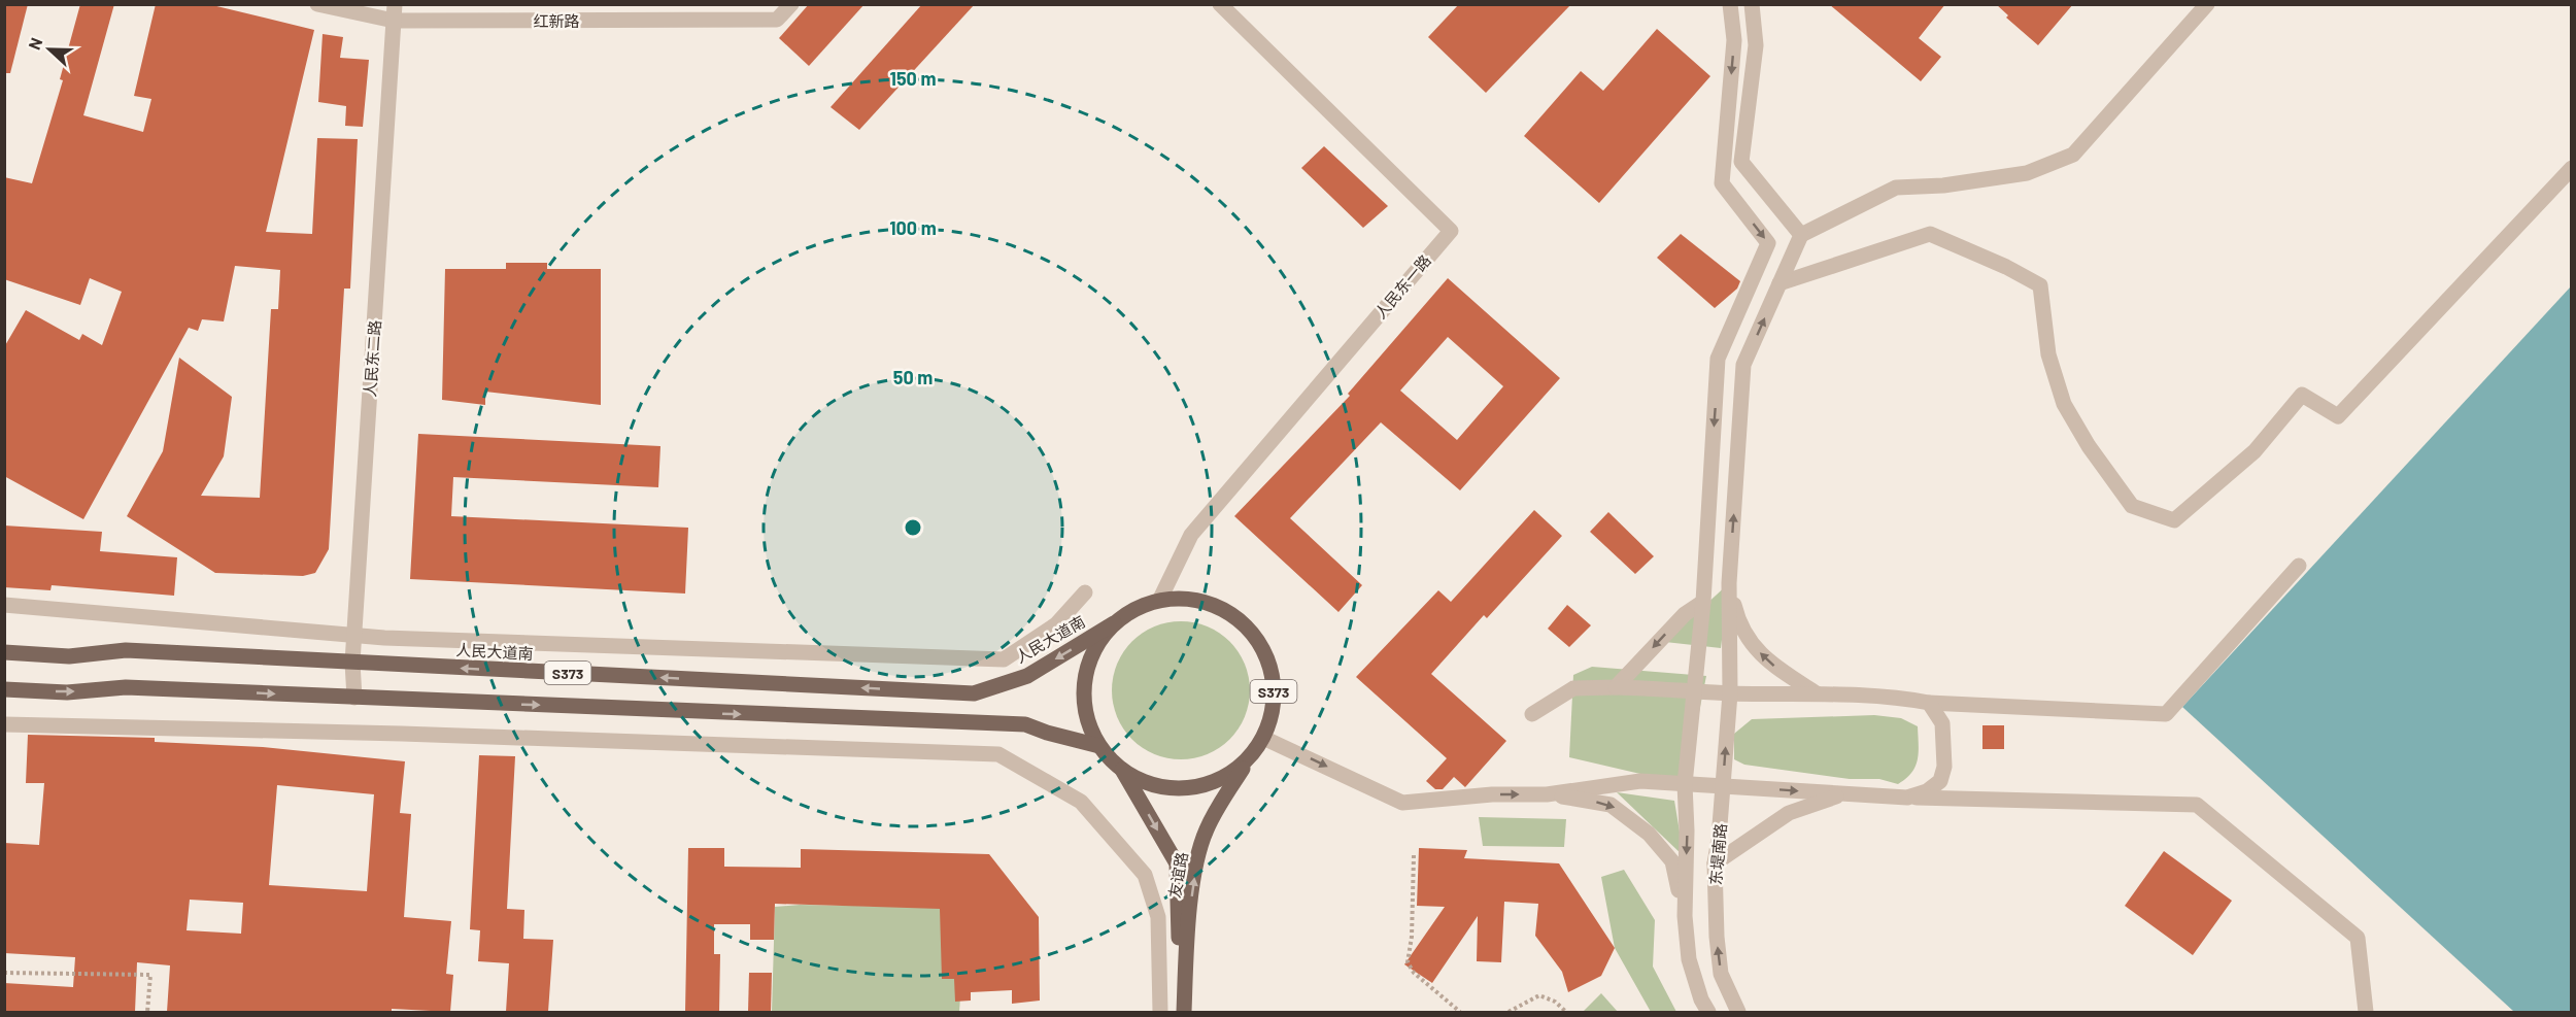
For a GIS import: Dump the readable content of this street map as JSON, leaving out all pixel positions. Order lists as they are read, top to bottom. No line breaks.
{"streets":{"main road":["人民大道南","S373","友谊路"],"street":["红新路","人民东一路","人民东二路","东堤南路"]},"crossings":[["红新路","人民东二路"],["人民东一路","人民大道南"],["人民东一路","S373"],["人民东一路","友谊路"],["人民东二路","人民大道南"],["人民东二路","S373"],["人民大道南","S373"],["人民大道南","友谊路"],["S373","友谊路"]],"north":"left","rings":["150 m","100 m","50 m"]}
